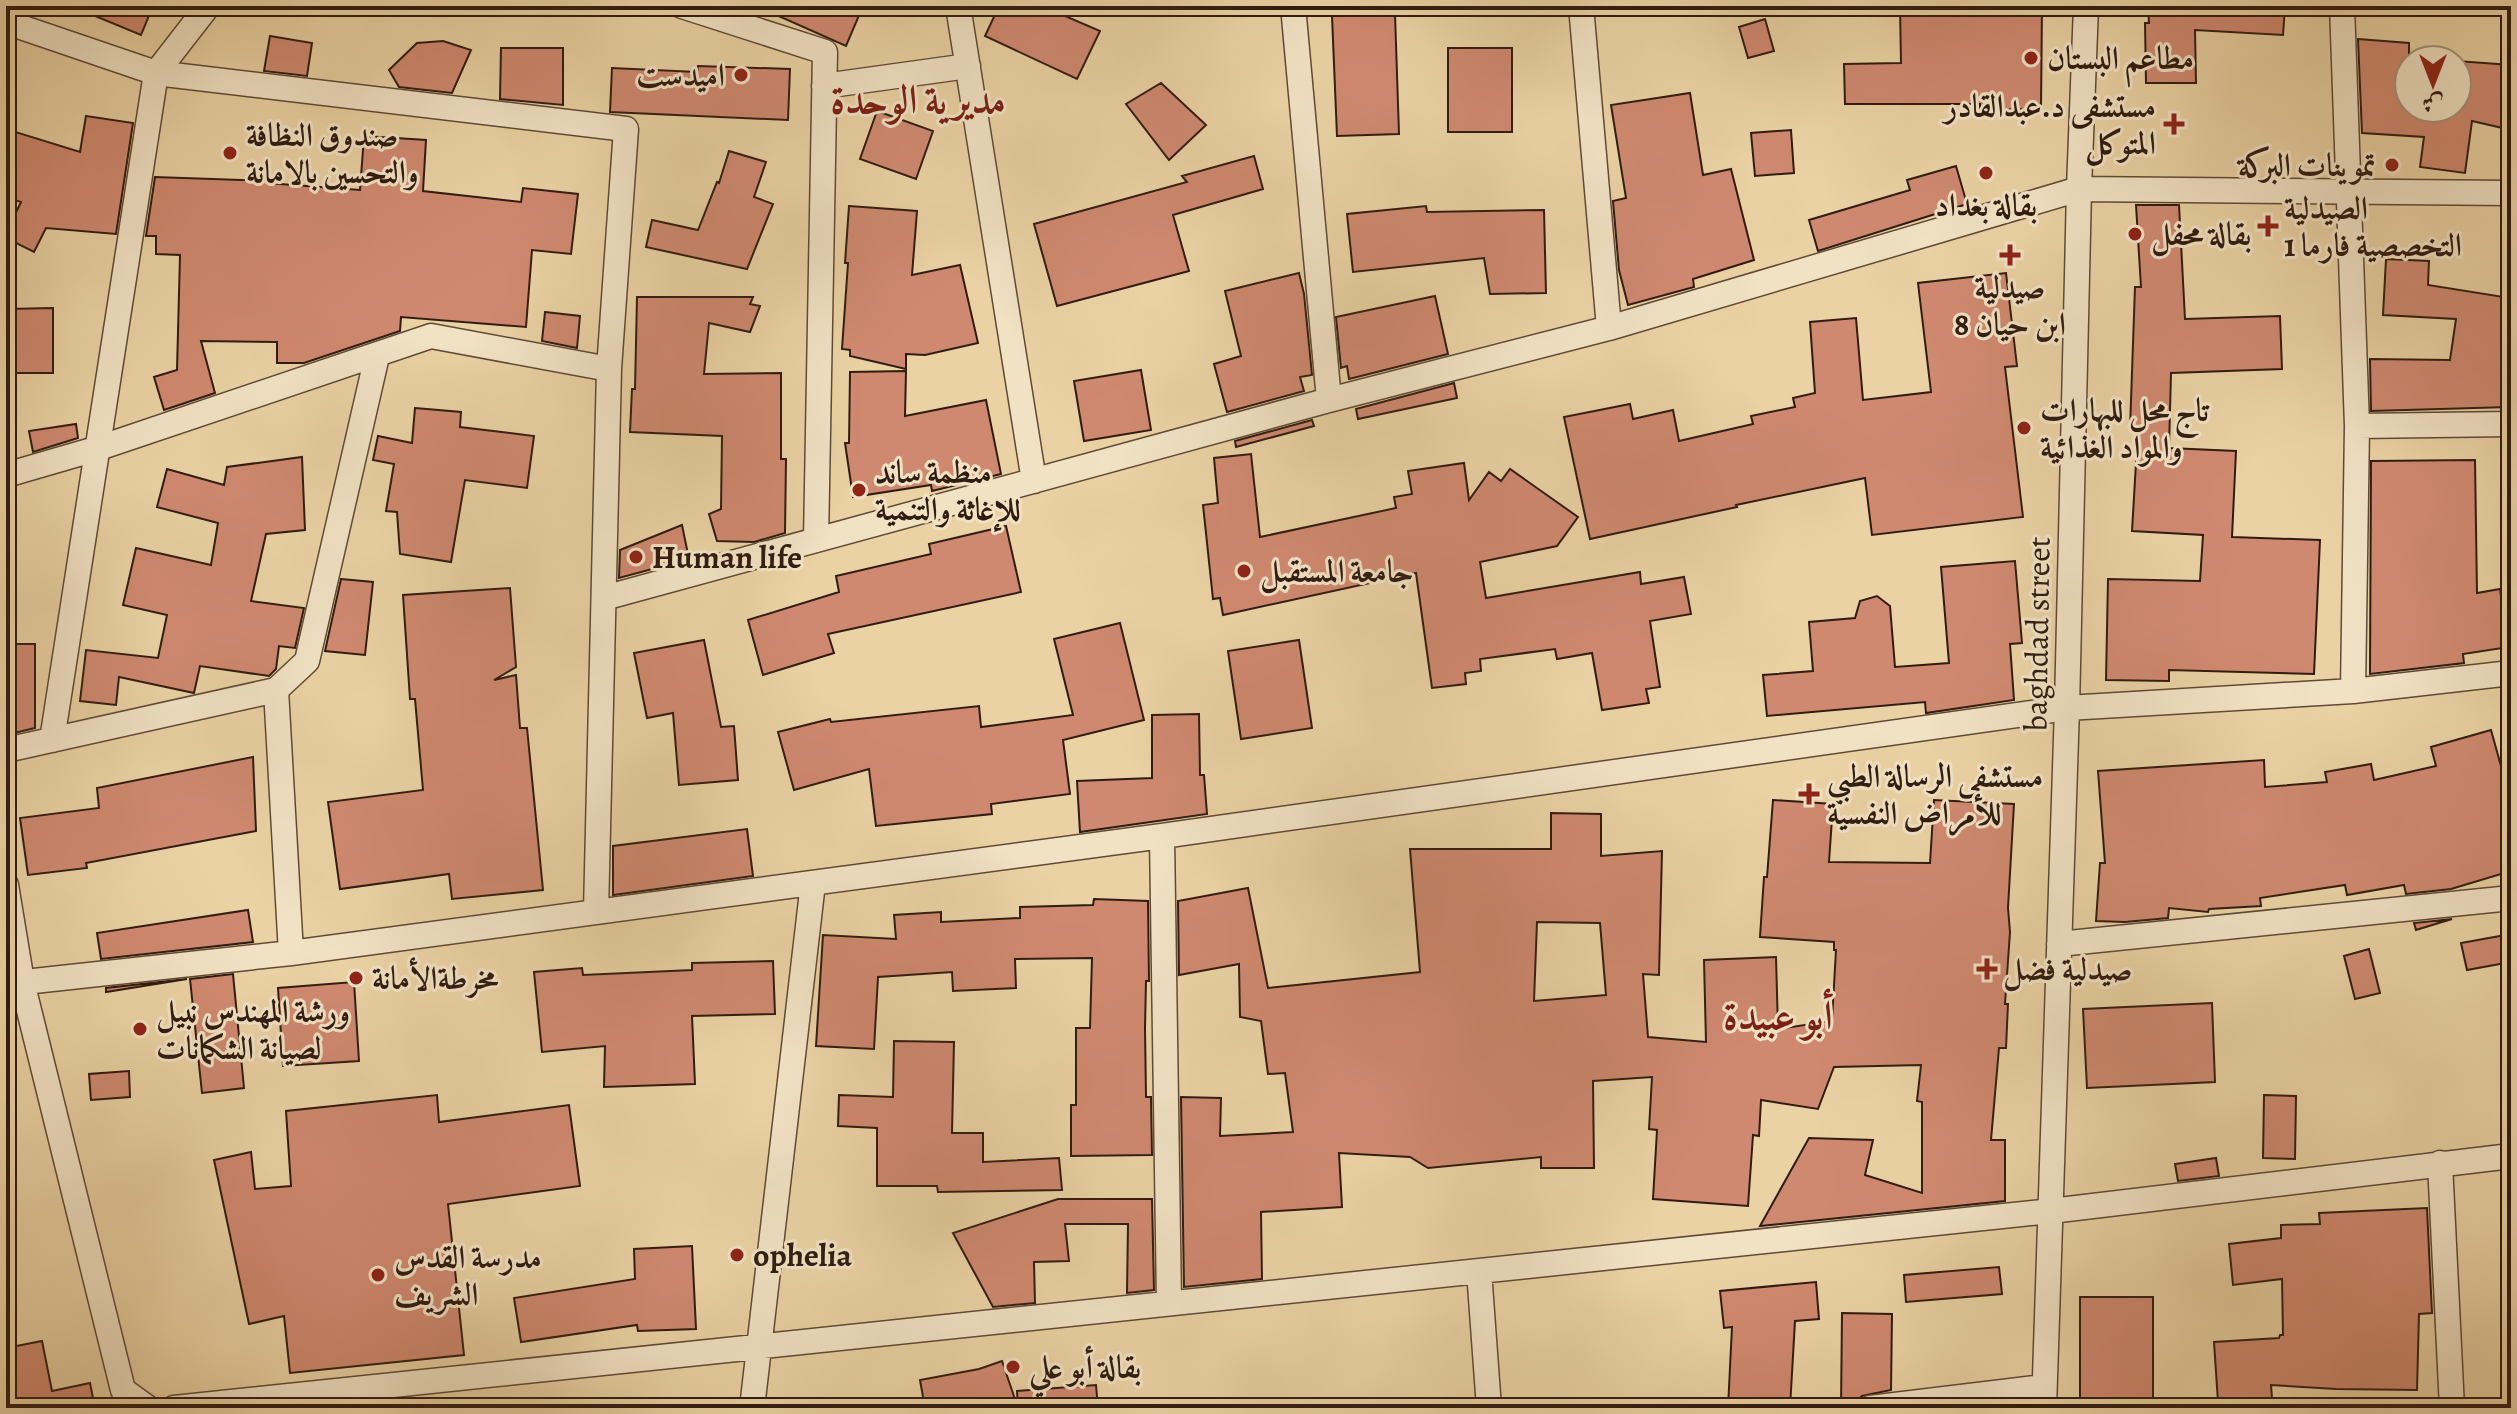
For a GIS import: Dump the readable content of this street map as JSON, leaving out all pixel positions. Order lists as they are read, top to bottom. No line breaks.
{"streets":{"street":["baghdad street"]},"districts":["مديرية الوحدة","أبو عبيدة"],"places":{"other":["مطاعم البستان","اميدست","صندوق النظافة والتحسين بالامانة","تموينات البركة","بقالة بغداد","بقالة محفل","تاج محل للبهارات والمواد الغذائية","منظمة ساند للإغاثة والتنمية","Human life","جامعة المستقبل","مخرطةالأمانة","ورشة المهندس نبيل لصيانة الشكمانات","ophelia","مدرسة القدس الشريف","بقالة أبو علي"],"health":["مستشفى د.عبدالقادر المتوكل","الصيدلية التخصصية فارما 1","صيدلية ابن حيان 8","مستشفى الرسالة الطبي للأمراض النفسية","صيدلية فضل"]},"north":"bottom"}
